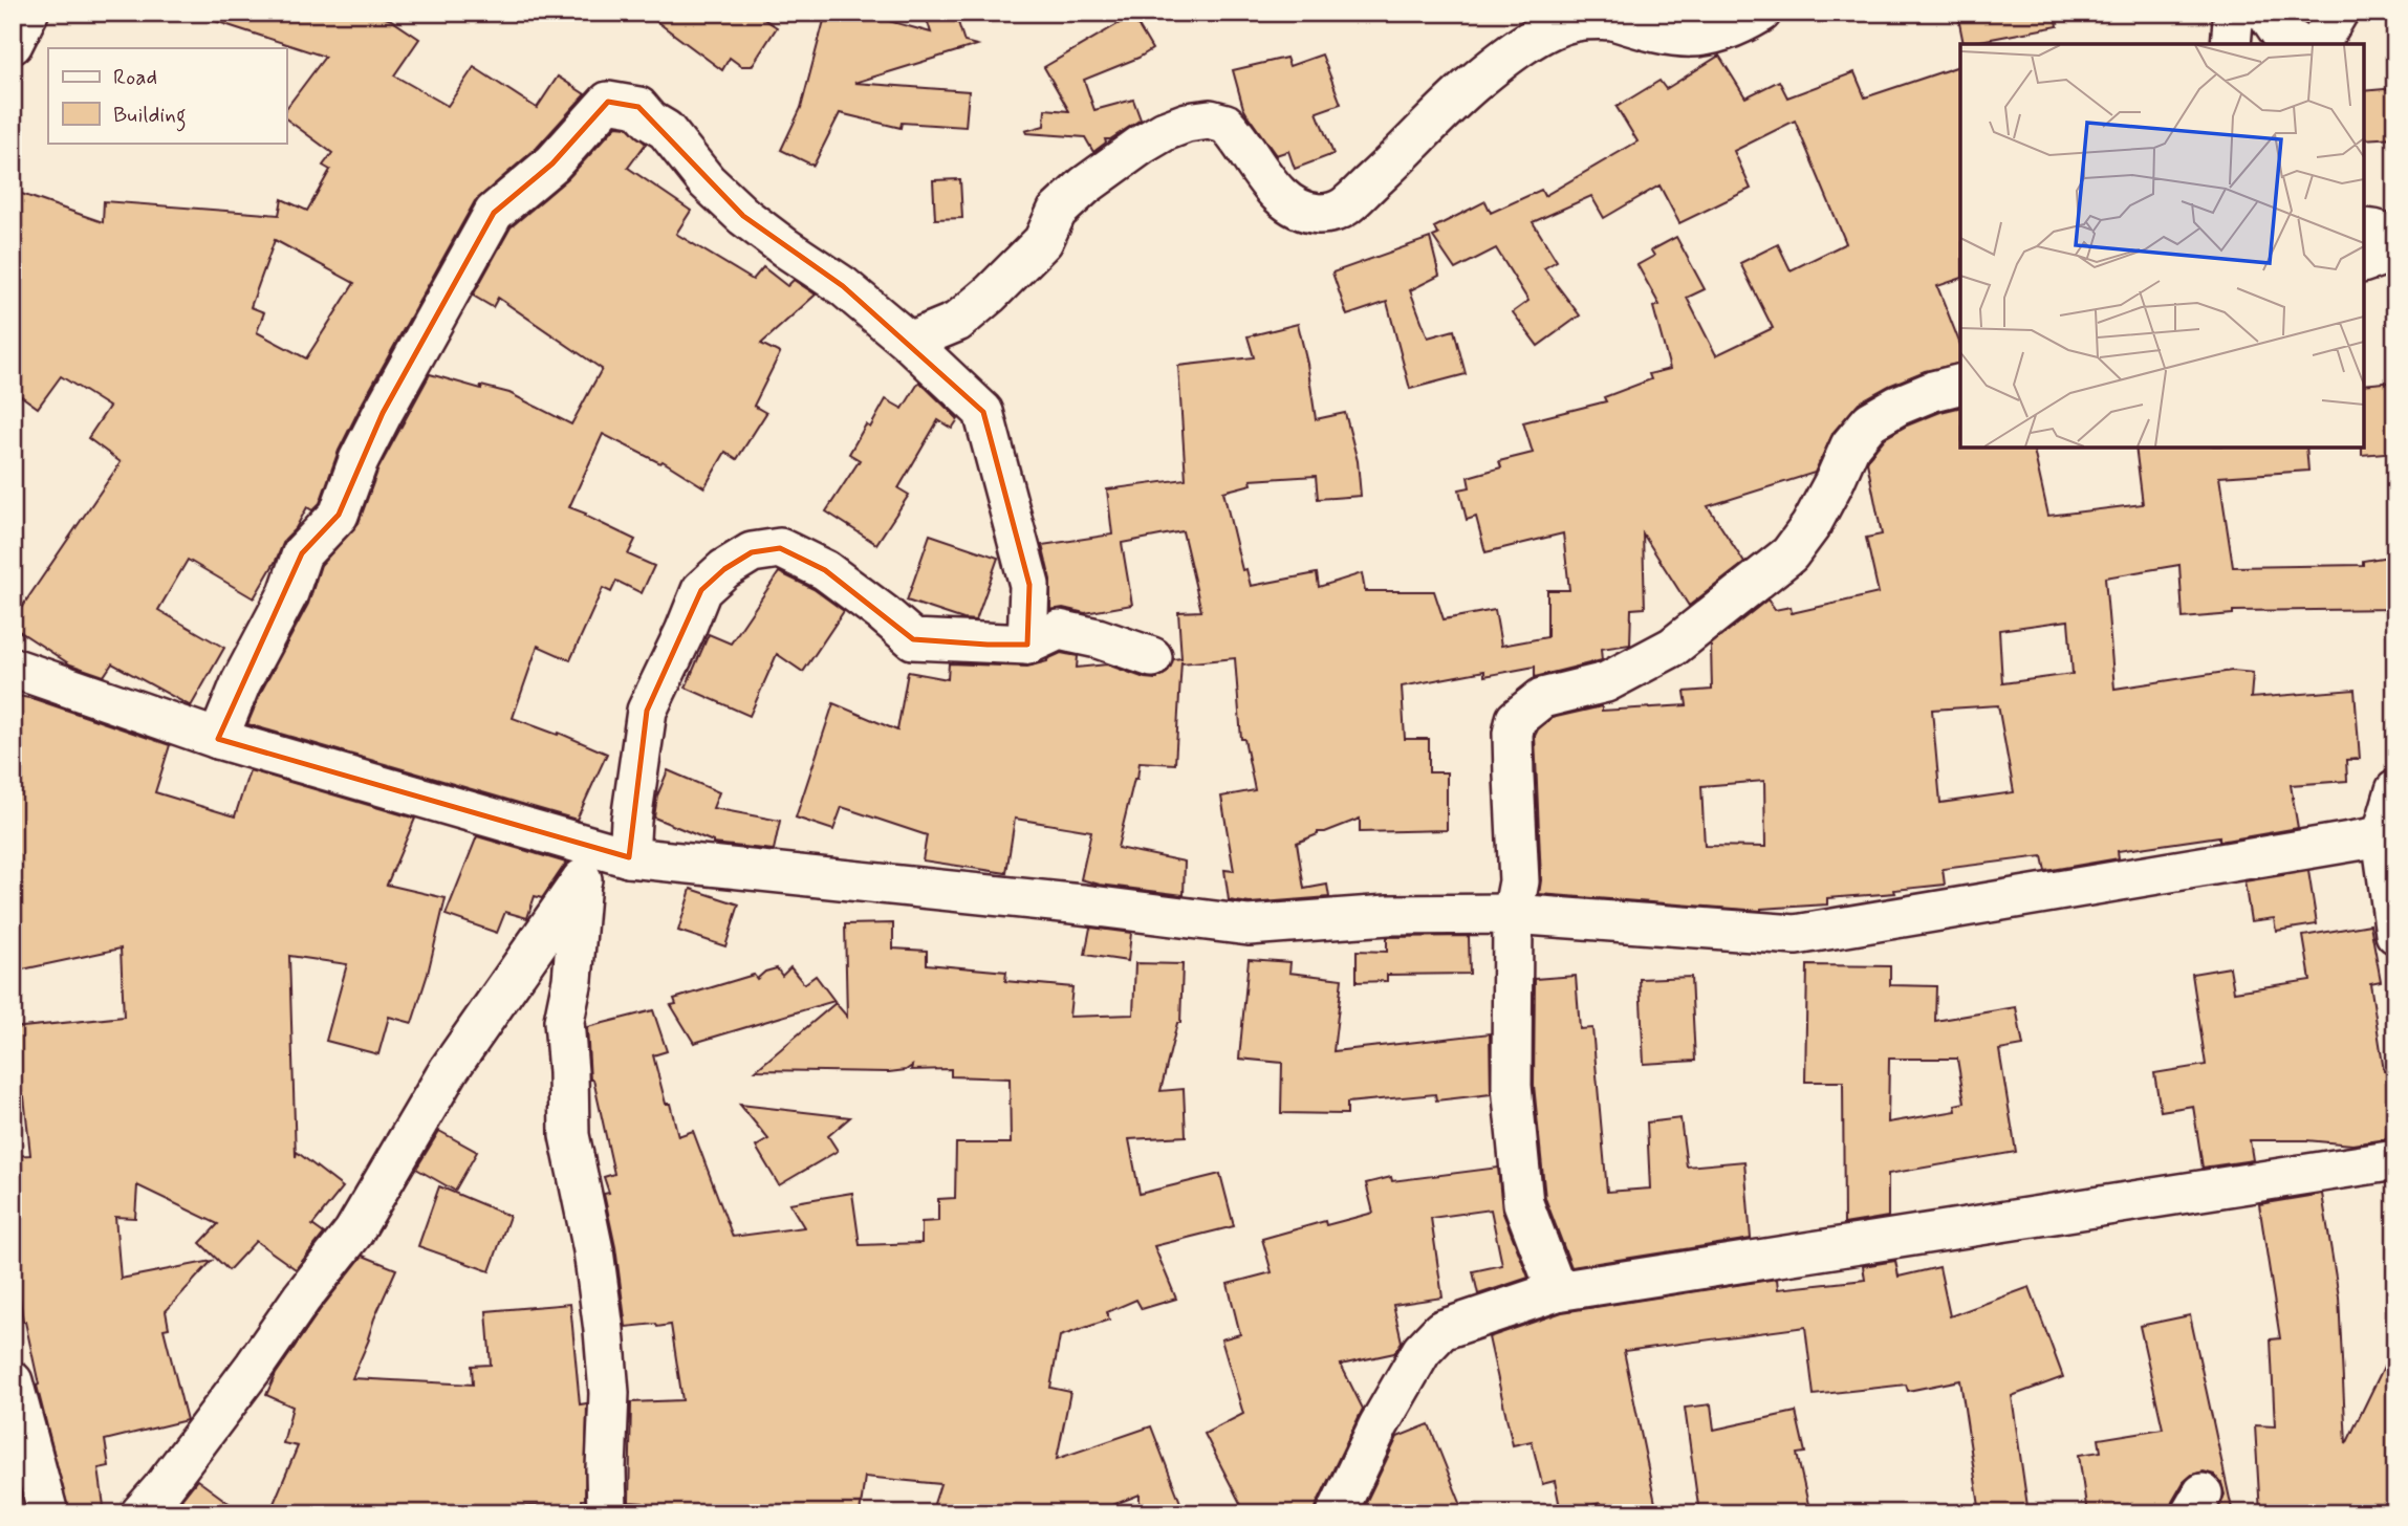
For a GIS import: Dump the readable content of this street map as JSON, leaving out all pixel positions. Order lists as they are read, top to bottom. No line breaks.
{"legend":["Road","Building"]}
